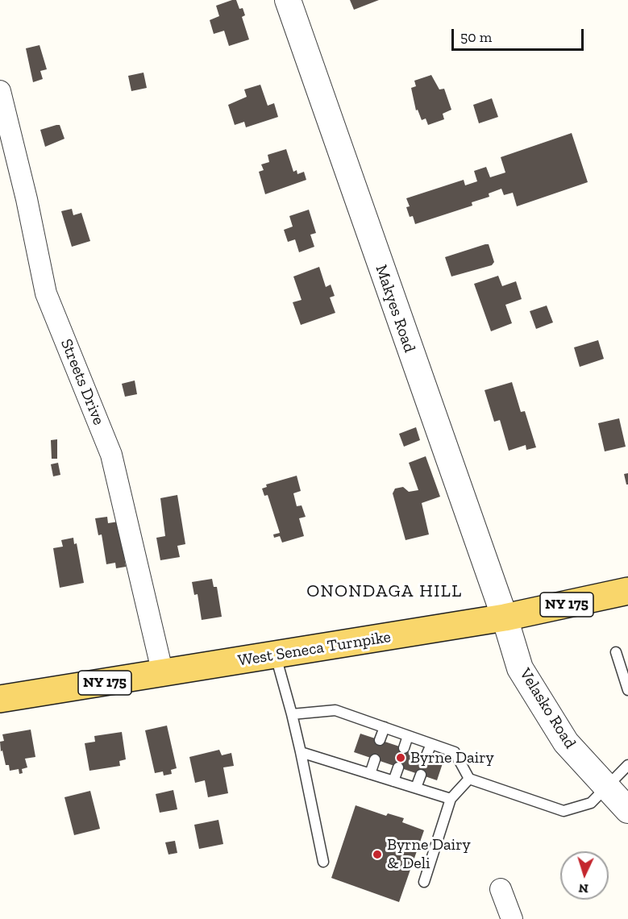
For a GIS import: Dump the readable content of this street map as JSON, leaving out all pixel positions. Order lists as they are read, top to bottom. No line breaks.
{"streets":{"main road":["NY 175","West Seneca Turnpike"],"street":["Makyes Road","Streets Drive","Velasko Road"]},"crossings":[["Makyes Road","West Seneca Turnpike"],["Makyes Road","Velasko Road"],["Streets Drive","West Seneca Turnpike"],["West Seneca Turnpike","Velasko Road"]],"districts":["ONONDAGA HILL"],"places":["Byrne Dairy","Byrne Dairy & Deli"],"scale_bar":"50 m","north":"bottom"}
